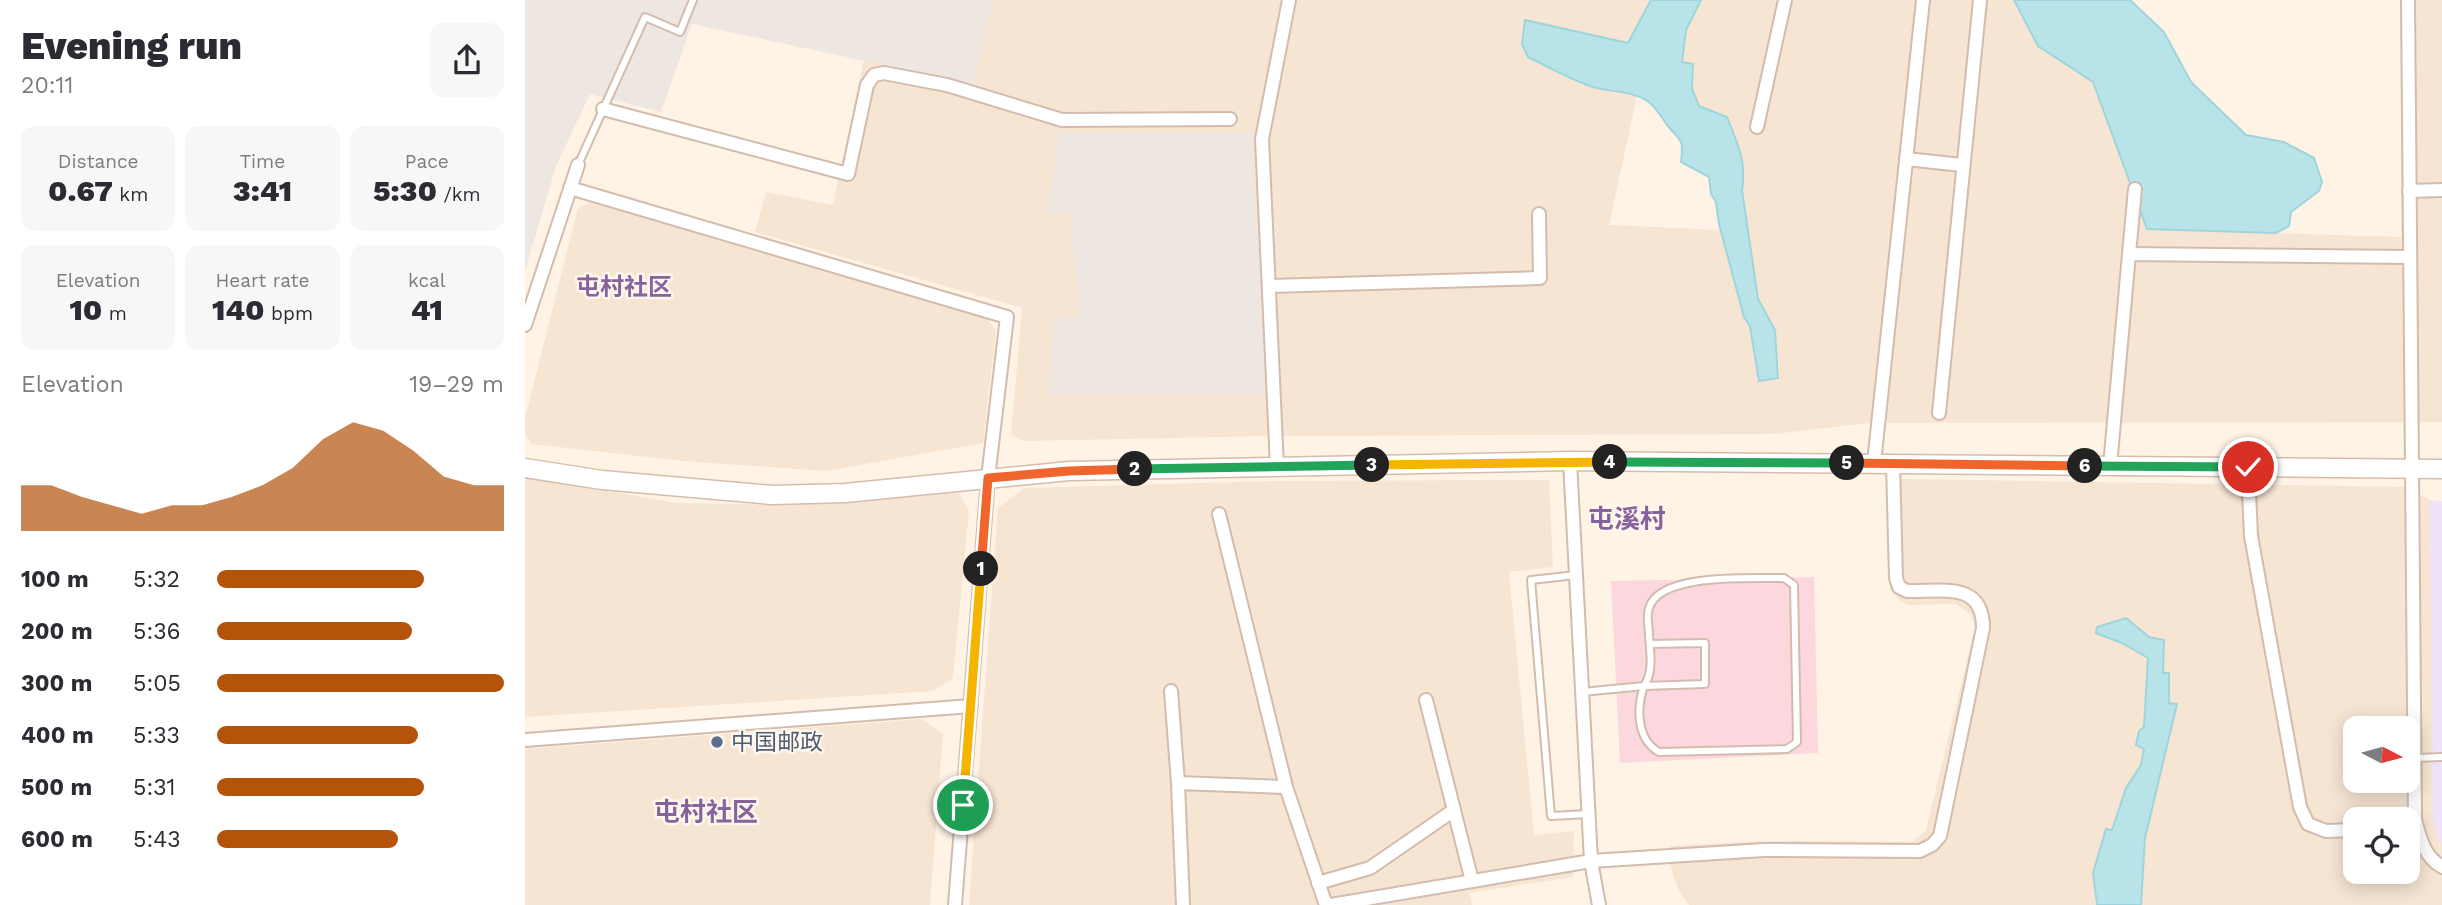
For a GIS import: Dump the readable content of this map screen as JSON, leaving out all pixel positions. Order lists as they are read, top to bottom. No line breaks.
{"districts":["屯村社区","屯溪村","屯村社区"],"places":["中国邮政"],"north":"right","page":{"heading":["Evening run","20:11"],"stats":[["Distance","0.67 km"],["Time","3:41"],["Pace","5:30 /km"],["Elevation","10 m"],["Heart rate","140 bpm"],["kcal","41"]],"chart":["Elevation","19–29 m"],"pins":["4","5","3","6","2","1"],"list":[{"name":"100 m","note":"5:32"},{"name":"200 m","note":"5:36"},{"name":"300 m","note":"5:05"},{"name":"400 m","note":"5:33"},{"name":"500 m","note":"5:31"},{"name":"600 m","note":"5:43"}]}}
